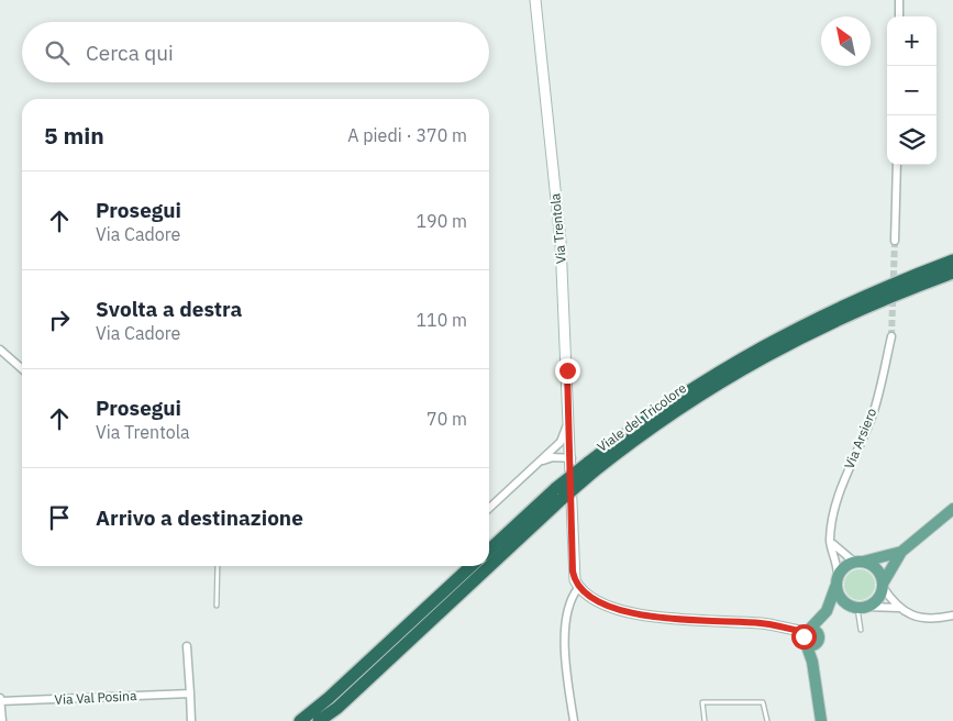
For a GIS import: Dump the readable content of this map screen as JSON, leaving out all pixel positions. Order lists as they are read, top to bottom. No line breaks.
{"streets":{"highway":["Viale del Tricolore"],"street":["Via Trentola","Via Arsiero","Via Val Posina"]},"north":"top left","page":{"map_buttons":["+","−"],"search":"Cerca qui","heading":["5 min","A piedi · 370 m"],"list":[["Prosegui","Via Cadore","190 m"],["Svolta a destra","Via Cadore","110 m"],["Prosegui","Via Trentola","70 m"],"Arrivo a destinazione"]}}
